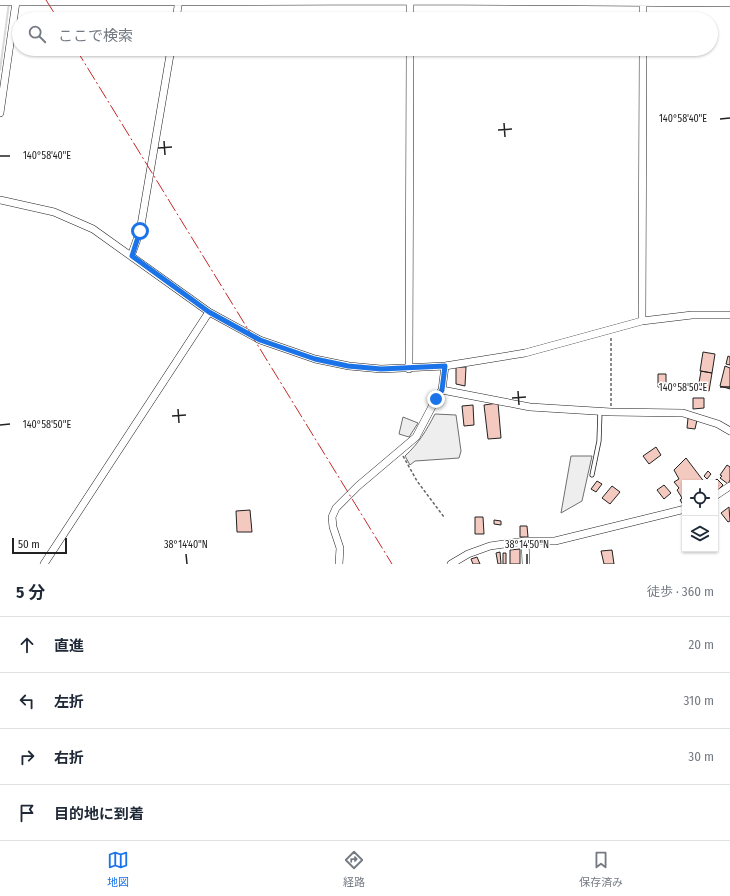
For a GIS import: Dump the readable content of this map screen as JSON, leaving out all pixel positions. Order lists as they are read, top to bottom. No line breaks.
{"scale_bar":"50 m","page":{"search":"ここで検索","scale":"50 m","heading":["5 分","徒歩 · 360 m"],"list":[["直進","20 m"],["左折","310 m"],["右折","30 m"],"目的地に到着"],"nav":["地図","経路","保存済み"]},"coordinates":["140°58'40\"E","140°58'50\"E","38°14'40\"N","38°14'50\"N"]}
